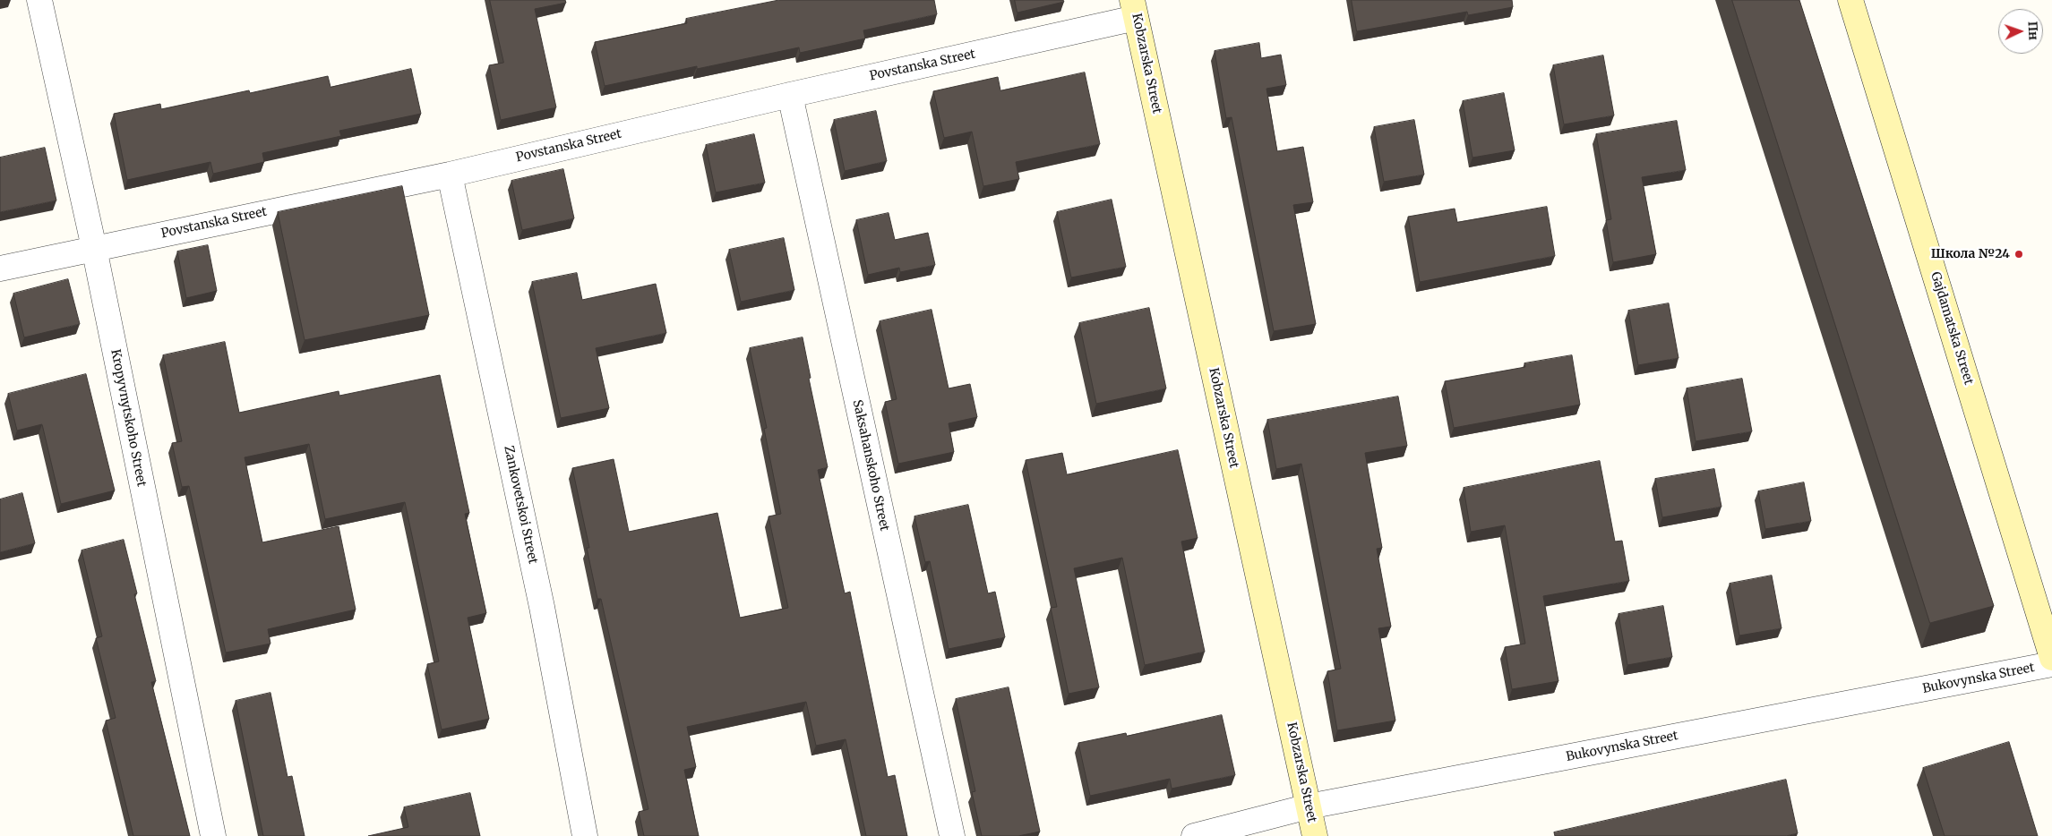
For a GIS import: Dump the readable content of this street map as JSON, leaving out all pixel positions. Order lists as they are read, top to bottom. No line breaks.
{"streets":{"street":["Kobzarska Street","Povstanska Street","Gajdamatska Street","Kropyvnytskoho Street","Saksahanskoho Street","Zankovetskoi Street","Bukovynska Street"]},"crossings":[["Kobzarska Street","Povstanska Street"],["Kobzarska Street","Bukovynska Street"],["Povstanska Street","Kropyvnytskoho Street"],["Povstanska Street","Saksahanskoho Street"],["Povstanska Street","Zankovetskoi Street"]],"places":["Школа №24"],"north":"right"}
